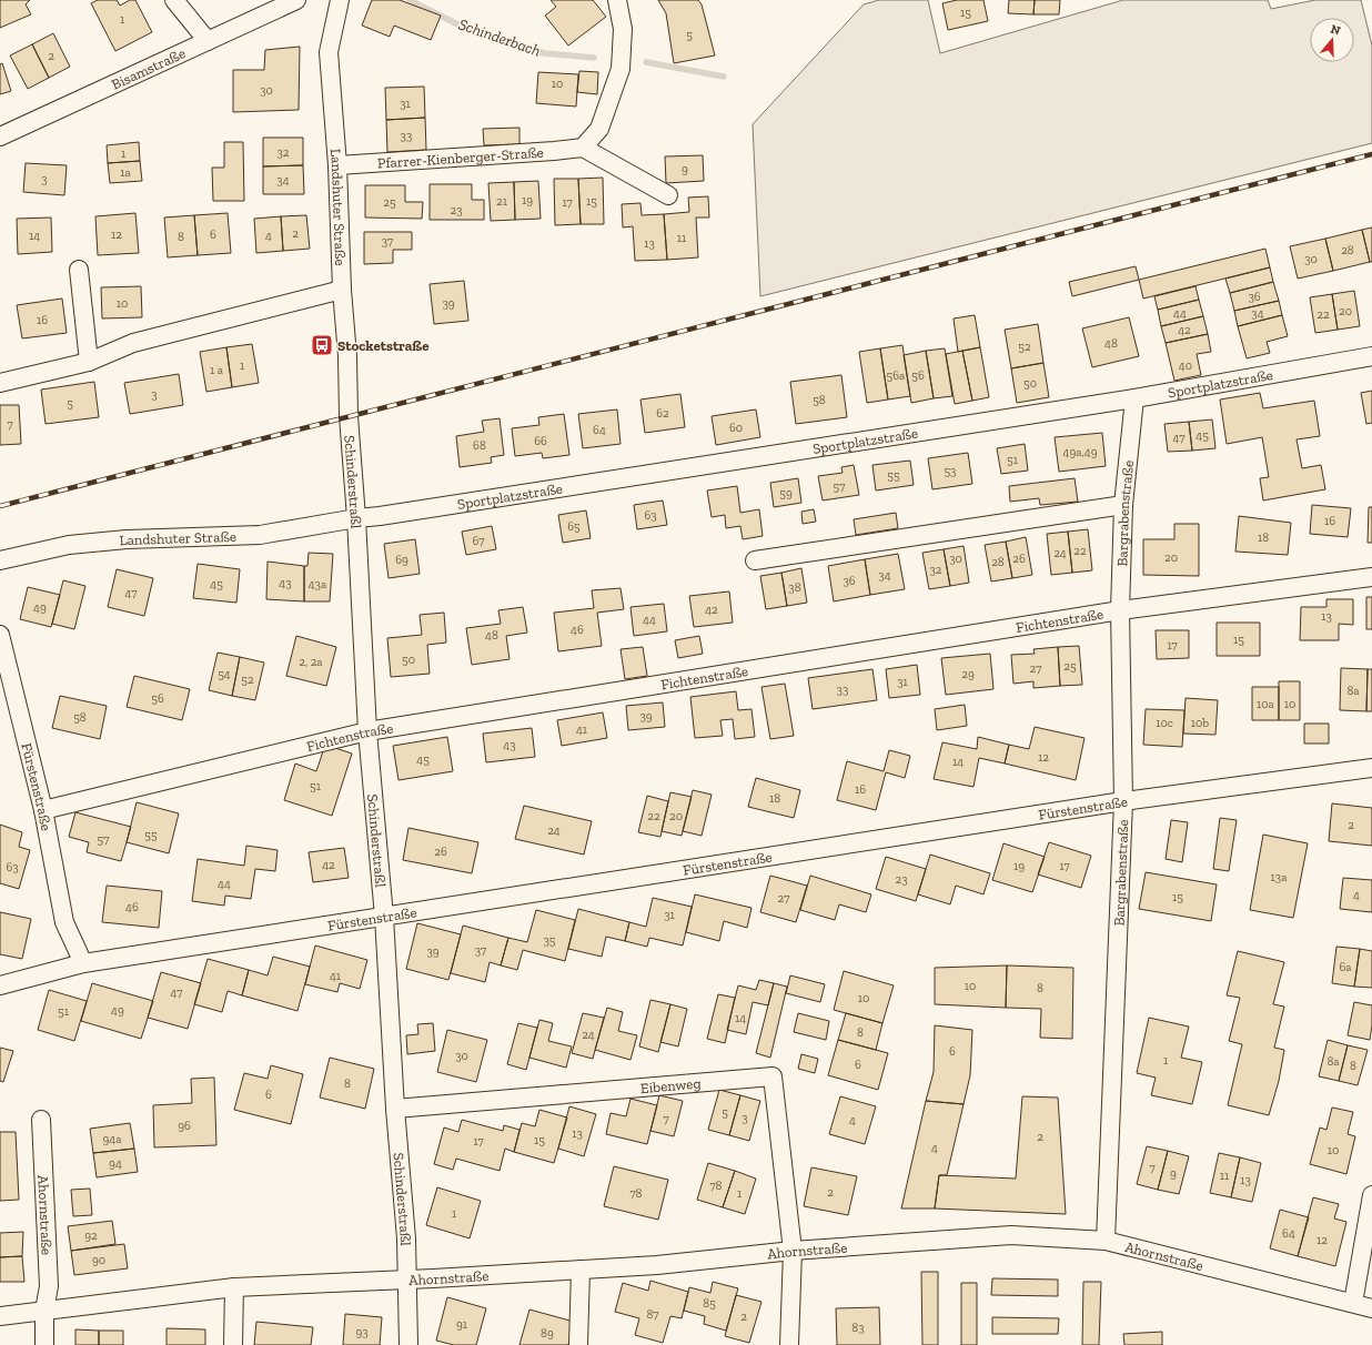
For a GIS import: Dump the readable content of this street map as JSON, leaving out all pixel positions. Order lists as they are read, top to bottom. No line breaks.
{"streets":{"street":["Bisamstraße","Pfarrer-Kienberger-Straße","Landshuter Straße","Sportplatzstraße","Schinderstraßl","Bargrabenstraße","Fichtenstraße","Fürstenstraße","Eibenweg","Ahornstraße"]},"crossings":[["Pfarrer-Kienberger-Straße","Landshuter Straße"],["Landshuter Straße","Sportplatzstraße"],["Landshuter Straße","Schinderstraßl"],["Sportplatzstraße","Schinderstraßl"],["Sportplatzstraße","Bargrabenstraße"],["Schinderstraßl","Fichtenstraße"],["Schinderstraßl","Fürstenstraße"],["Schinderstraßl","Eibenweg"],["Schinderstraßl","Ahornstraße"],["Bargrabenstraße","Fichtenstraße"],["Bargrabenstraße","Fürstenstraße"],["Bargrabenstraße","Ahornstraße"],["Fichtenstraße","Fürstenstraße"],["Eibenweg","Ahornstraße"]],"water":["Schinderbach"],"places":{"bus stop":["Stocketstraße"]},"house_numbers":["15","1","5","2","10","30","31","33","32","1","9","1a","3","34","19","21","15","25","17","23","2","12","6","14","4","8","11","37","13","28","30","36","10","39","20","44","34","22","16","42","48","52","1","40","1 a","56a","56","50","3","58","5","62","7","60","64","45","47","66","68","49a,49","51","53","55","57","59","63","16","65","18","67","22","24","20","30","26","69","28","32","34","36","43","45","43a","38","47","49","42","13","44","46","48","15","17","50","2, 2a","25","27","54","29","52","31","33","8a","56","10a","10","39","58","10c","10b","41","43","12","45","14","51","16","18","22","20","2","24","55","57","26","42","19","17","63","13a","23","44","4","15","27","46","31","35","37","39","6a","41","10","8","47","10","49","51","14","8","24","6","30","1","8a","6","8","8","6","5","3","7","4","96","13","2","94a","15","17","4","10","94","7","9","11","13","78","2","78","1","1","64","92","12","90","85","87","2","91","83","93","89"],"north":"top"}
